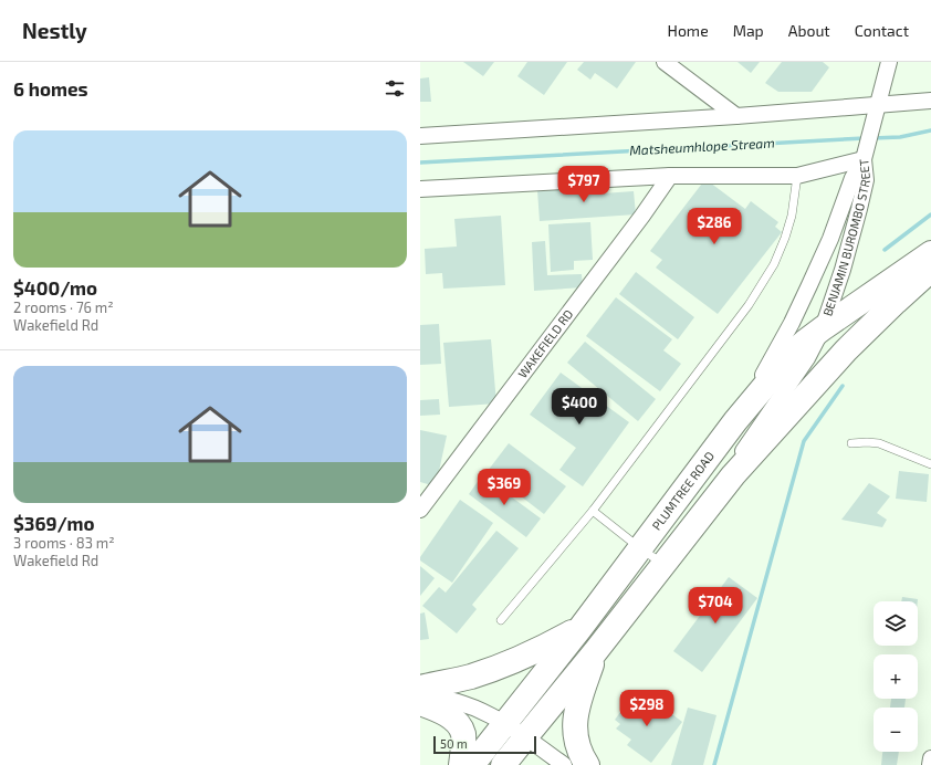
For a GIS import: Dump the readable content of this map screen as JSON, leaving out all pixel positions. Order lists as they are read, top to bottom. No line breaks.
{"streets":{"highway":["PLUMTREE ROAD"],"street":["BENJAMIN BUROMBO STREET","WAKEFIELD RD"]},"crossings":[["BENJAMIN BUROMBO STREET","PLUMTREE ROAD"]],"water":["Matsheumhlope Stream"],"scale_bar":"50 m","page":{"header":"Nestly","nav":["Home","Map","About","Contact"],"heading":"6 homes","list":[{"name":"$400/mo","note":"2 rooms · 76 m² · Wakefield Rd"},{"name":"$369/mo","note":"3 rooms · 83 m² · Wakefield Rd"}],"price":["$797","$286","$400","$369","$704","$298"],"map_buttons":["+","−"],"scale":"50 m"}}
